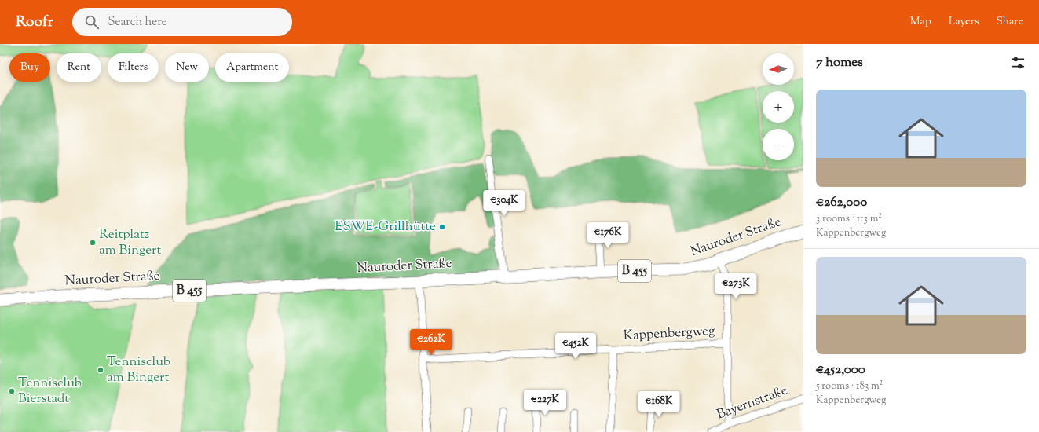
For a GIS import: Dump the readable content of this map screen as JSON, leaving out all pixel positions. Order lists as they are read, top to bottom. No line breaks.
{"streets":{"main road":["Nauroder Straße","B 455"],"street":["Kappenbergweg","Bayernstraße"]},"crossings":[["Nauroder Straße","Kappenbergweg"],["Kappenbergweg","Bayernstraße"]],"places":["ESWE-Grillhütte","Reitplatz am Bingert","Tennisclub am Bingert","Tennisclub Bierstadt"],"north":"left","page":{"header":"Roofr","search":"Search here","nav":["Map","Layers","Share"],"heading":"7 homes","map_buttons":["+","−"],"chip":["Buy","Rent","Filters","New","Apartment"],"list":[{"name":"€262,000","note":"3 rooms · 113 m² · Kappenbergweg"},{"name":"€452,000","note":"5 rooms · 183 m² · Kappenbergweg"}],"price":["€304K","€176K","€273K","€262K","€452K","€227K","€168K"]}}
